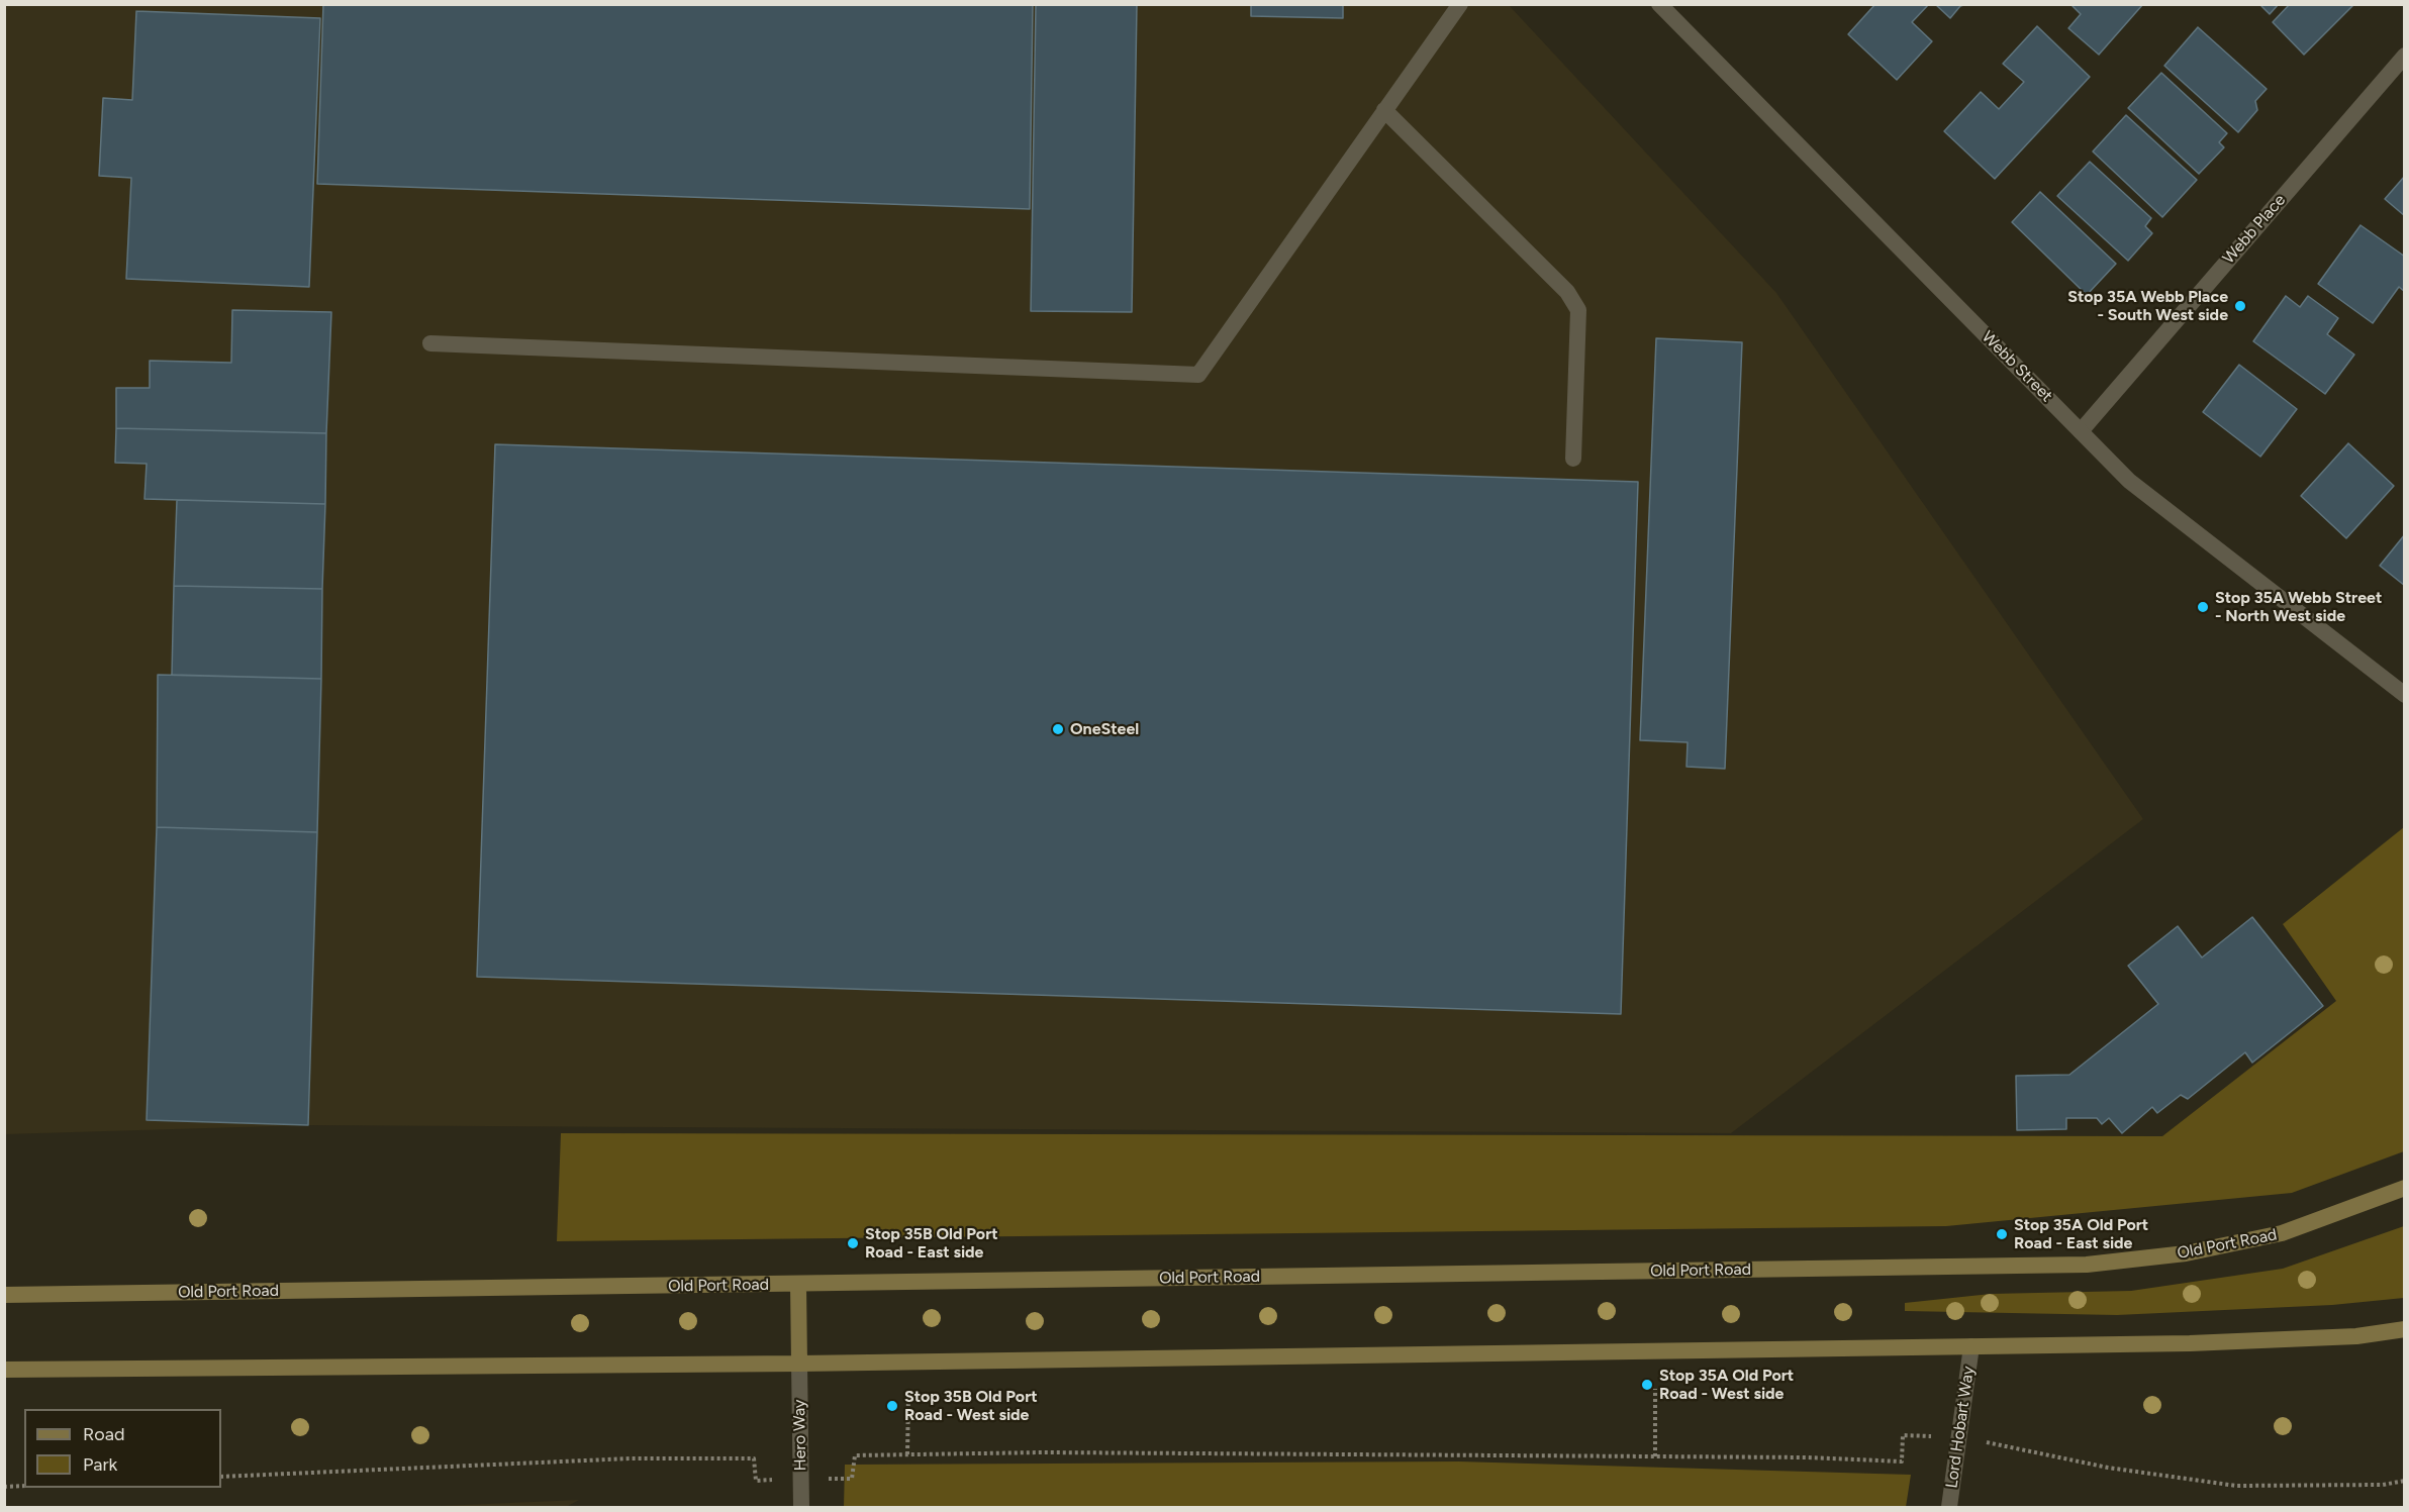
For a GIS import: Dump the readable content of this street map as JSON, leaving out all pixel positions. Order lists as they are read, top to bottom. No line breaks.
{"streets":{"main road":["Old Port Road"],"street":["Webb Place","Webb Street","Lord Hobart Way","Hero Way"]},"crossings":[["Webb Place","Webb Street"]],"places":["Stop 35A Webb Place - South West side","Stop 35A Webb Street - North West side","OneSteel","Stop 35A Old Port Road - East side","Stop 35B Old Port Road - East side","Stop 35A Old Port Road - West side","Stop 35B Old Port Road - West side"],"legend":["Road","Park"]}
